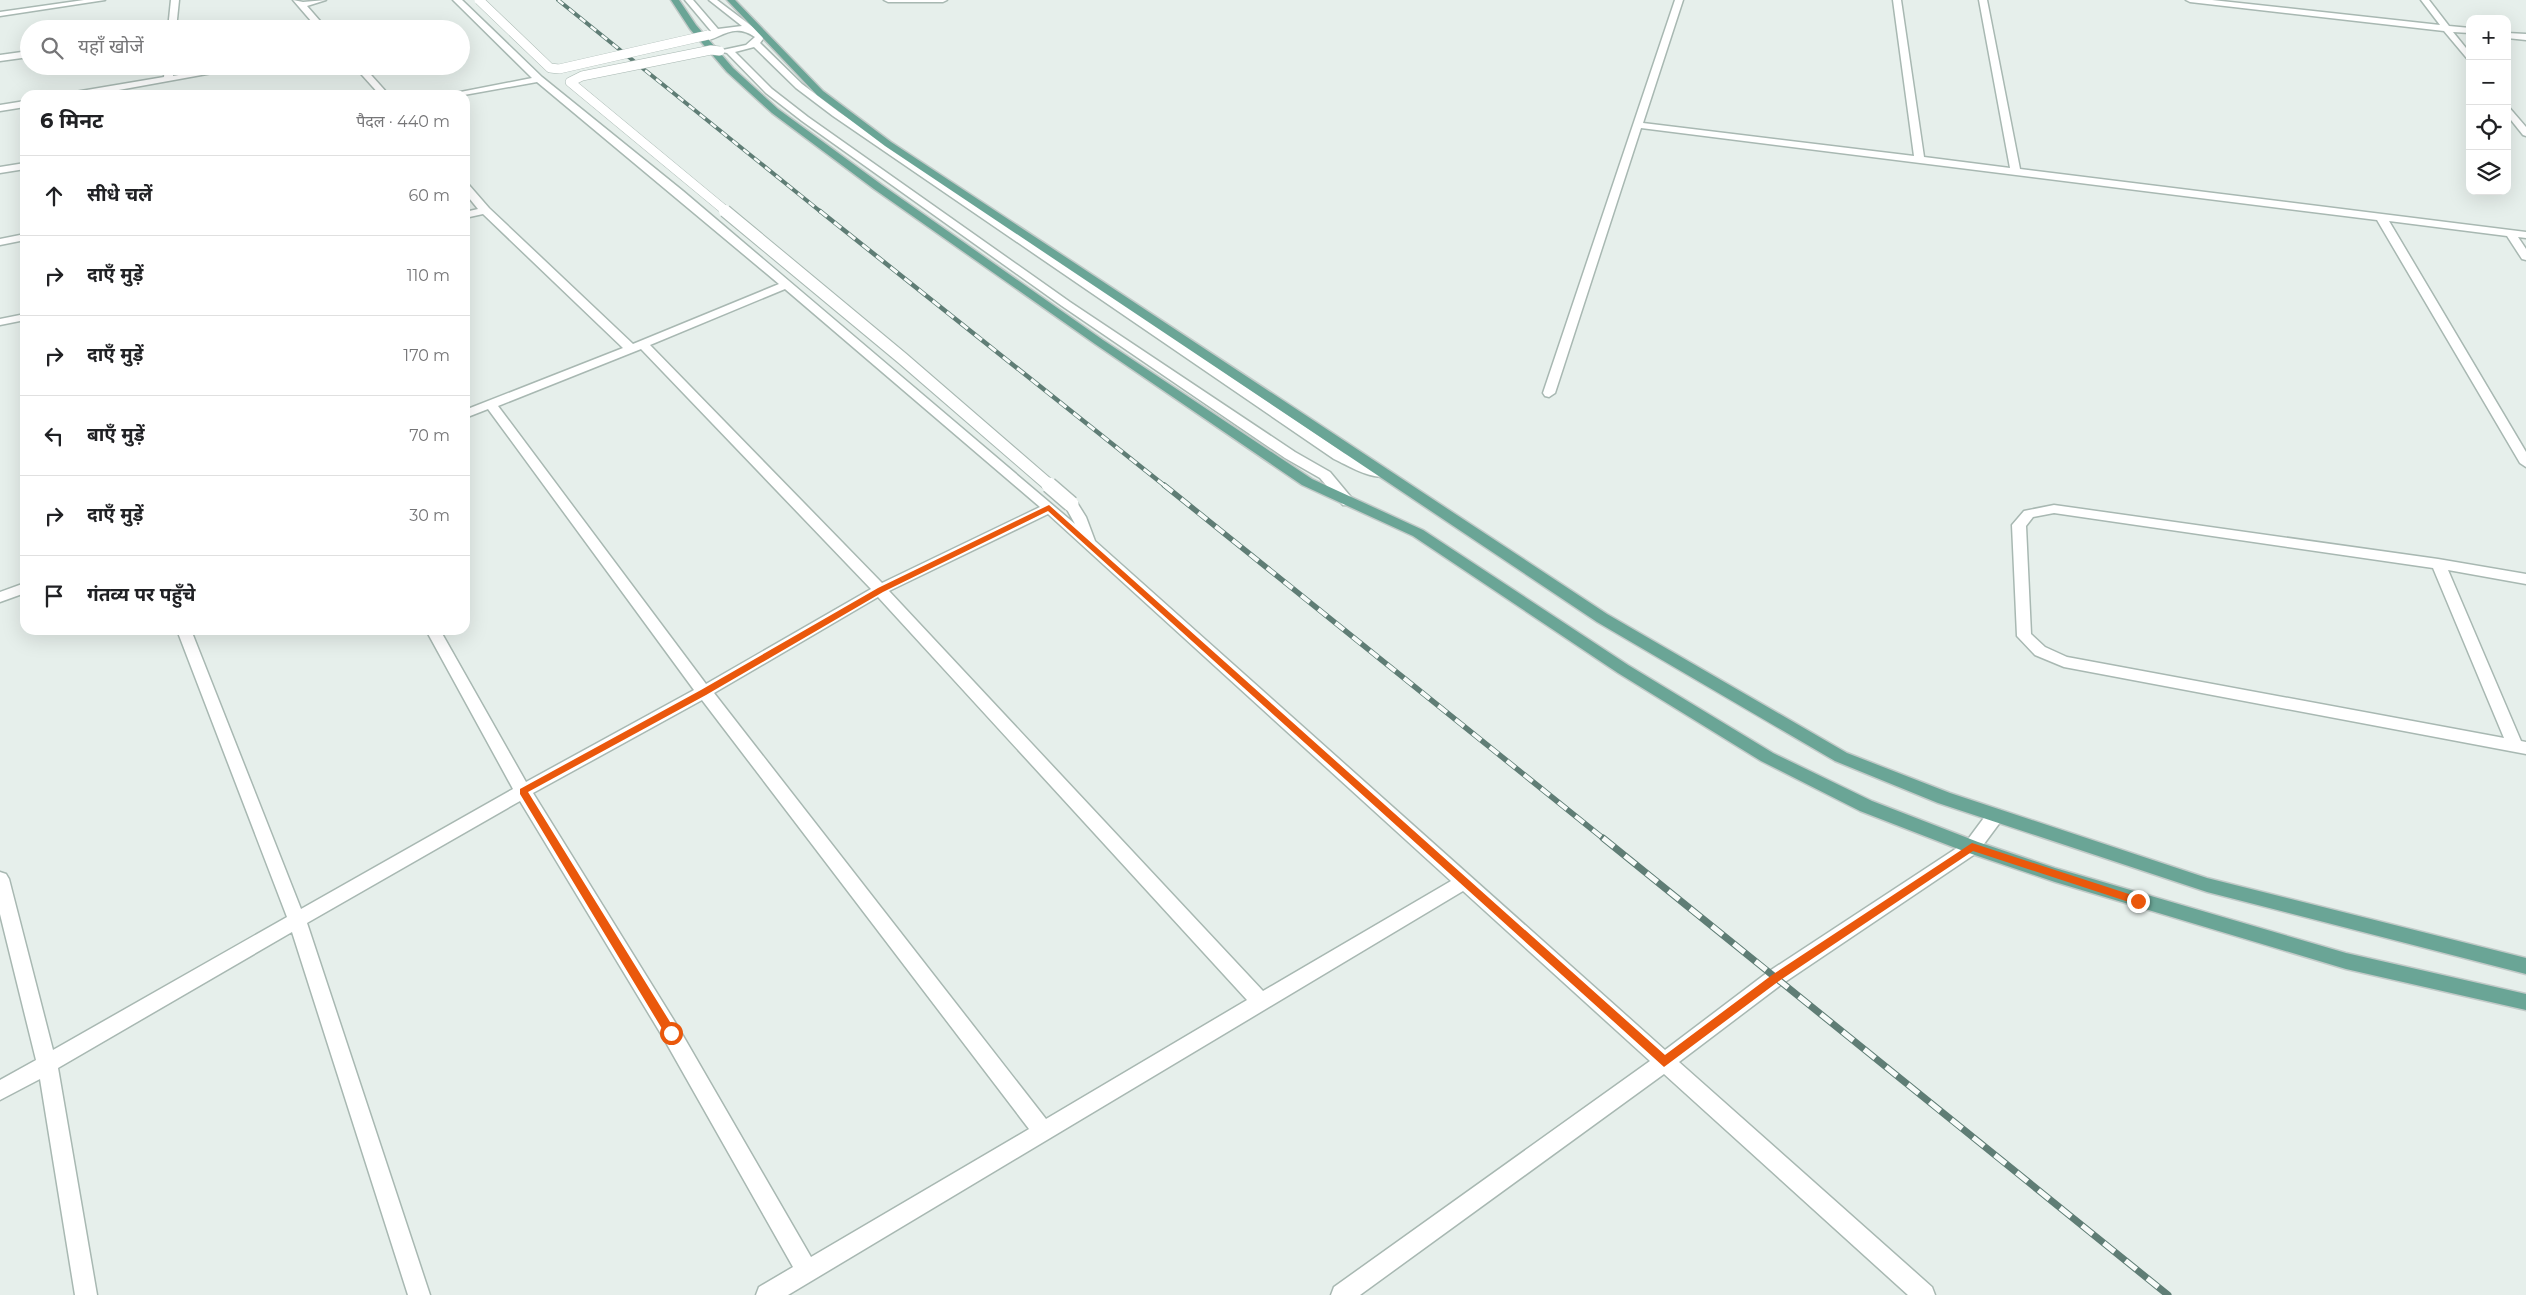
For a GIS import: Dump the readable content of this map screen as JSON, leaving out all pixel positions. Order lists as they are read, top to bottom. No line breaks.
{"page":{"map_buttons":["+","−"],"search":"यहाँ खोजें","heading":["6 मिनट","पैदल · 440 m"],"list":[["सीधे चलें","60 m"],["दाएँ मुड़ें","110 m"],["दाएँ मुड़ें","170 m"],["बाएँ मुड़ें","70 m"],["दाएँ मुड़ें","30 m"],"गंतव्य पर पहुँचे"]}}
